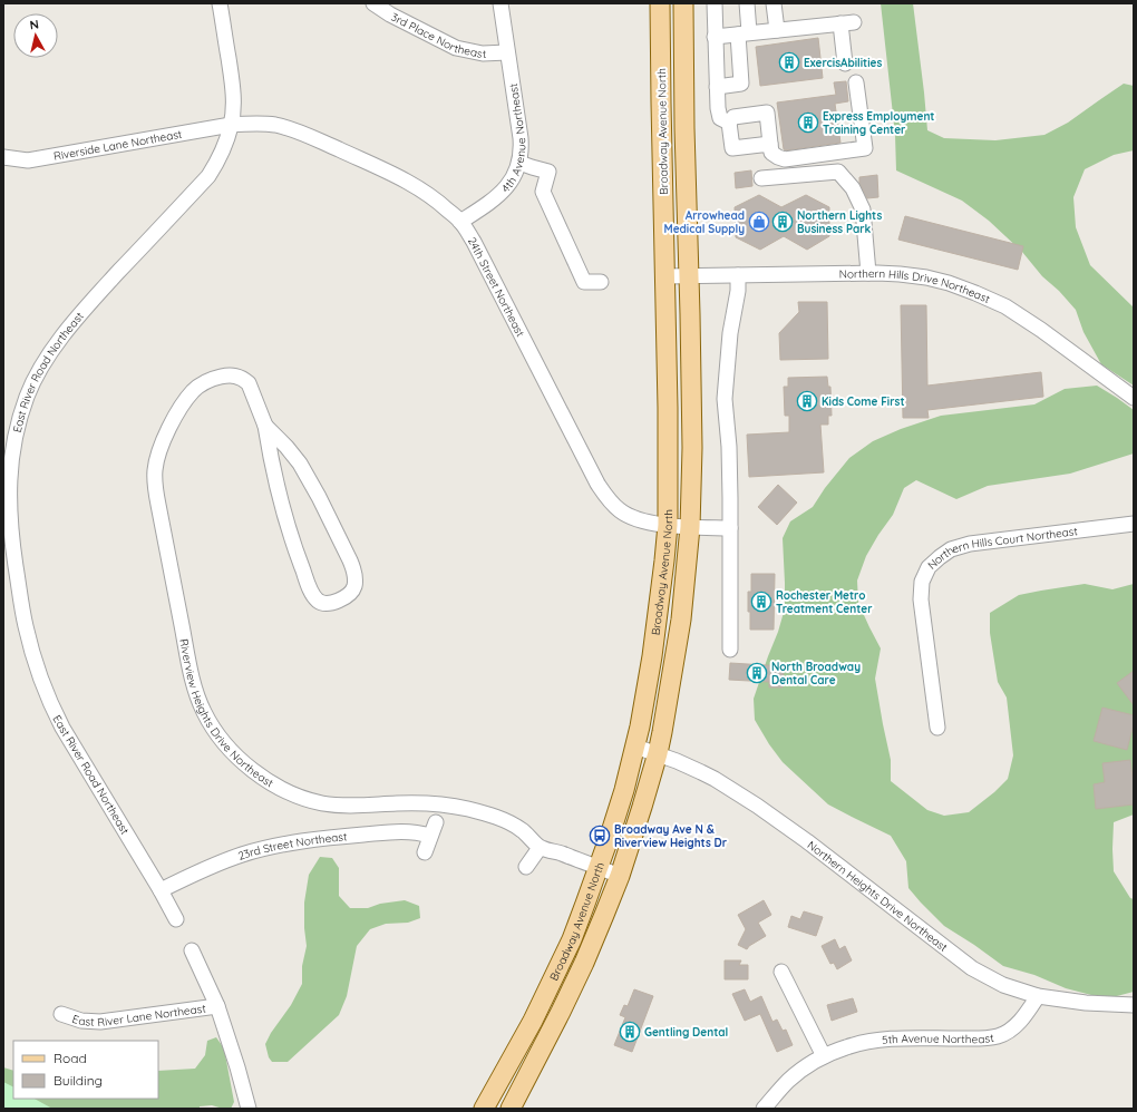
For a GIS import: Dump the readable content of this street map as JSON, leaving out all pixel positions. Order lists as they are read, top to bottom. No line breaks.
{"streets":{"main road":["Broadway Avenue North"],"street":["3rd Place Northeast","4th Avenue Northeast","Riverside Lane Northeast","24th Street Northeast","Northern Hills Drive Northeast","East River Road Northeast","Northern Hills Court Northeast","Riverview Heights Drive Northeast","23rd Street Northeast","Northern Heights Drive Northeast","East River Lane Northeast","5th Avenue Northeast"]},"crossings":[["3rd Place Northeast","4th Avenue Northeast"],["Broadway Avenue North","24th Street Northeast"],["Broadway Avenue North","Northern Hills Drive Northeast"],["Broadway Avenue North","Northern Heights Drive Northeast"],["4th Avenue Northeast","24th Street Northeast"],["Riverside Lane Northeast","24th Street Northeast"],["Riverside Lane Northeast","East River Road Northeast"],["24th Street Northeast","East River Road Northeast"],["East River Road Northeast","23rd Street Northeast"],["Northern Heights Drive Northeast","5th Avenue Northeast"]],"places":{"building":["ExercisAbilities","Express Employment Training Center","Northern Lights Business Park","Kids Come First","Rochester Metro Treatment Center","North Broadway Dental Care","Gentling Dental"],"shop":["Arrowhead Medical Supply"],"bus stop":["Broadway Ave N & Riverview Heights Dr"]},"legend":["Road","Building"],"north":"top"}
